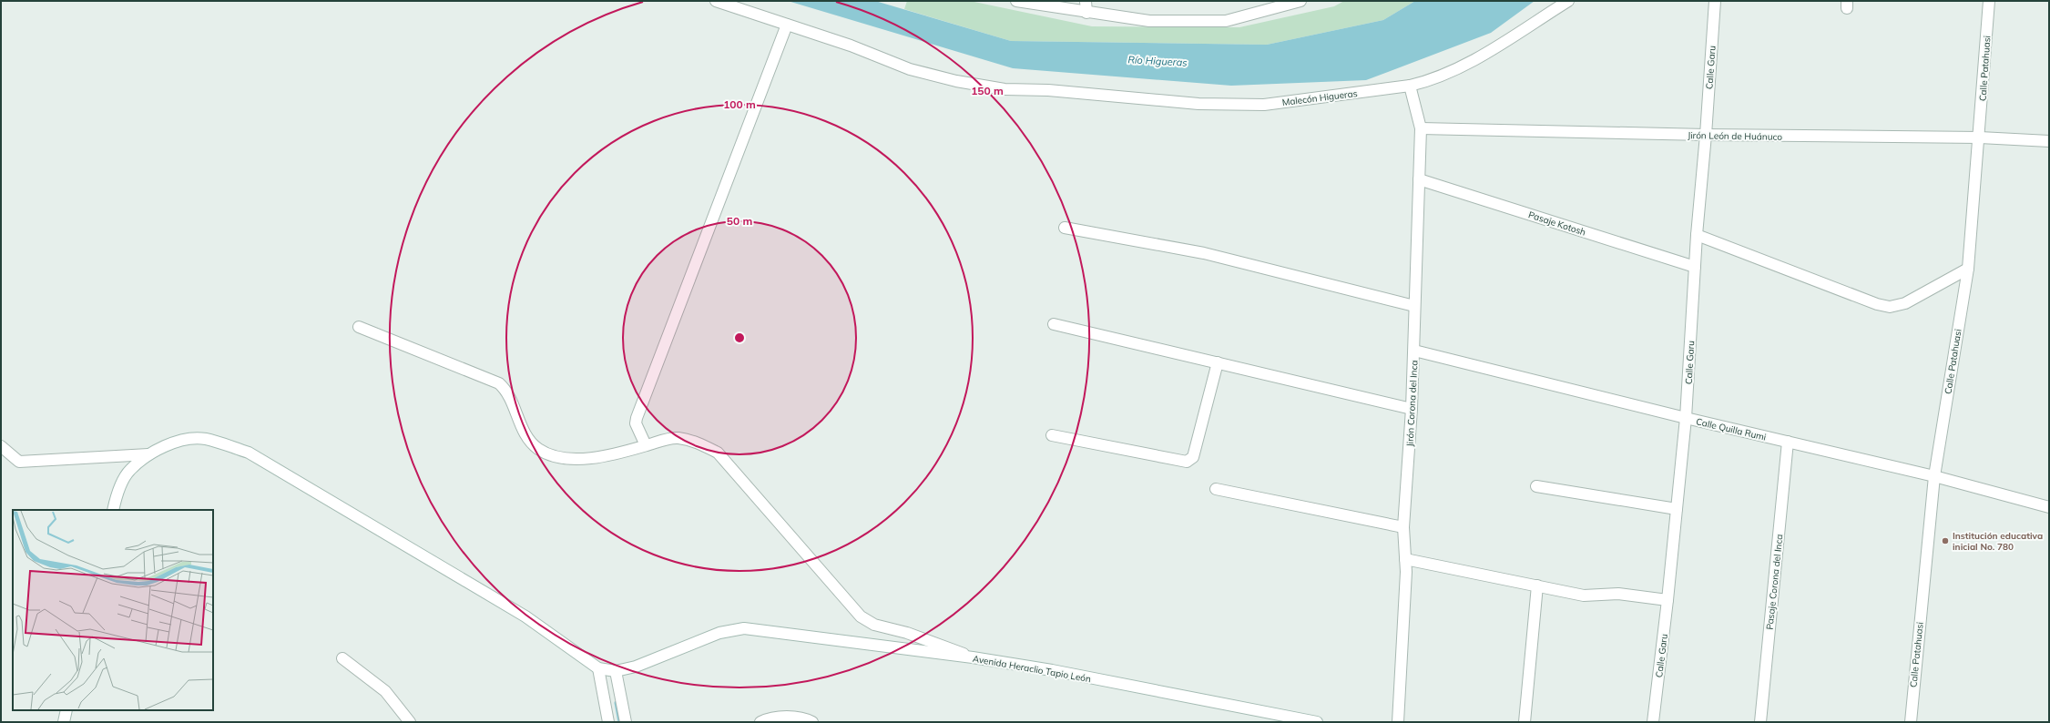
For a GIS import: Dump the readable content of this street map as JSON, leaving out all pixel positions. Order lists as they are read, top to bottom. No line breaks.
{"streets":{"street":["Calle Garu","Calle Patahuasi","Malecón Higueras","Jirón León de Huánuco","Pasaje Kotosh","Jirón Corona del Inca","Calle Quilla Rumi","Pasaje Corona del Inca","Avenida Heraclio Tapio León"]},"crossings":[["Calle Garu","Jirón León de Huánuco"],["Calle Garu","Pasaje Kotosh"],["Calle Garu","Calle Quilla Rumi"],["Calle Patahuasi","Jirón León de Huánuco"],["Calle Patahuasi","Calle Quilla Rumi"],["Malecón Higueras","Jirón Corona del Inca"],["Jirón León de Huánuco","Jirón Corona del Inca"],["Pasaje Kotosh","Jirón Corona del Inca"],["Jirón Corona del Inca","Calle Quilla Rumi"],["Calle Quilla Rumi","Pasaje Corona del Inca"]],"water":["Río Higueras"],"places":["Institución educativa inicial No. 780"],"rings":["150 m","100 m","50 m"]}
